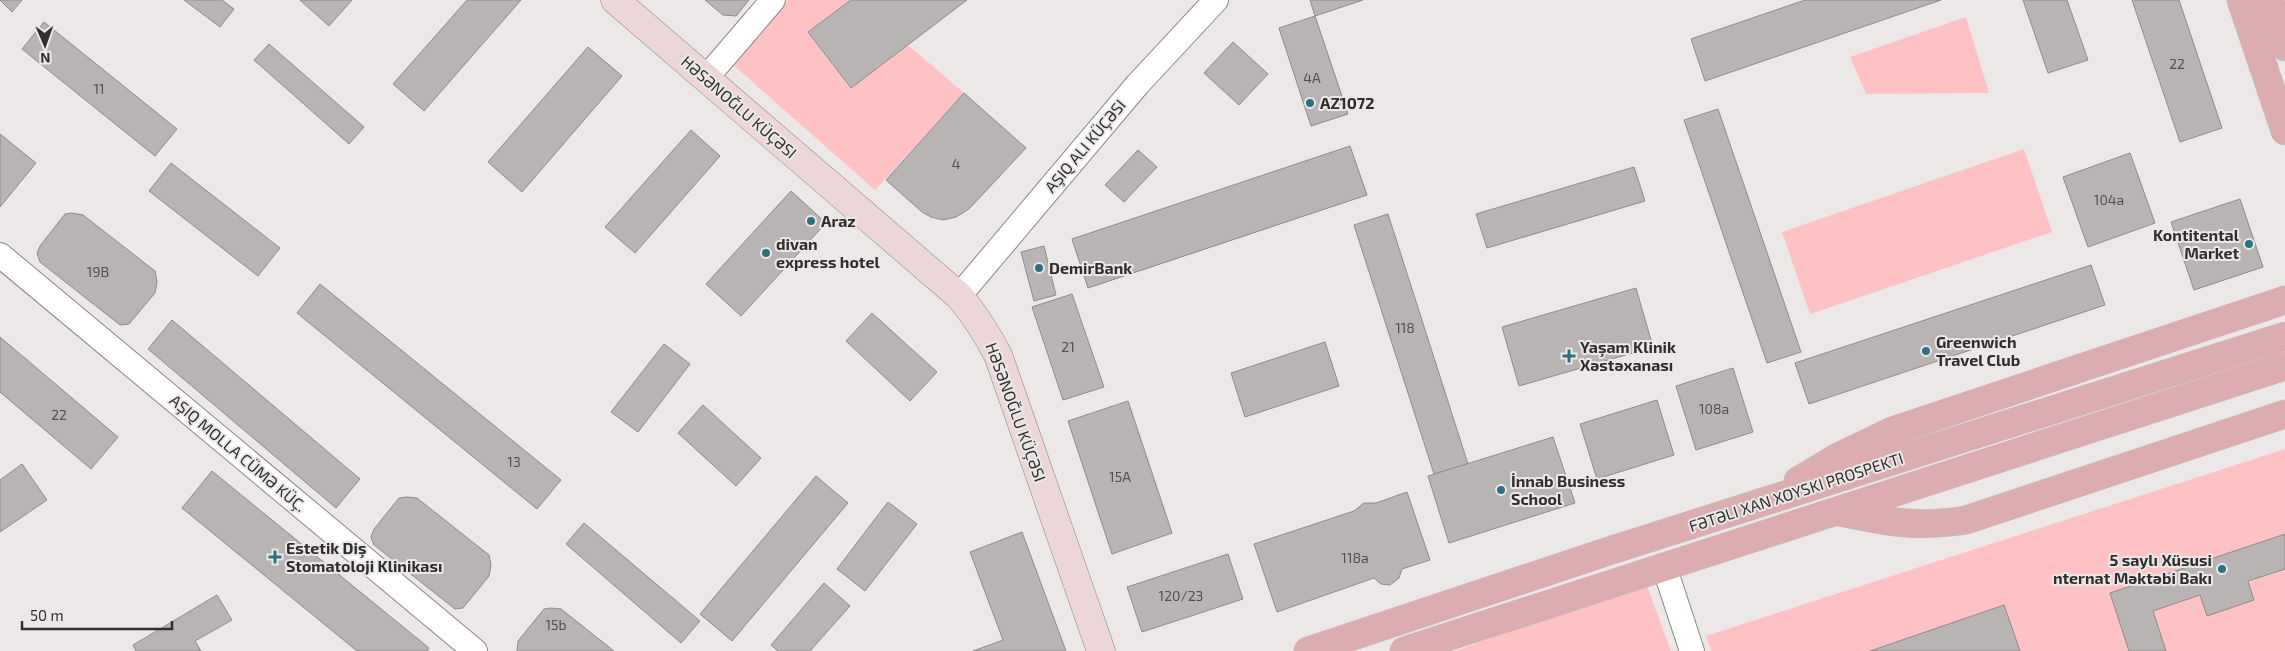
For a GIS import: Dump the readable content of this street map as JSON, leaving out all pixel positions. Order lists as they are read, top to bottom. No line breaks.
{"streets":{"main road":["FƏTƏLI XAN XOYSKI PROSPEKTI"],"street":["HƏSƏNOĞLU KÜÇƏSI"]},"places":{"other":["AZ1072","Araz","Kontitental Market","divan express hotel","DemirBank","Greenwich Travel Club","İnnab Business School","5 saylı Xüsusi nternat Məktəbi Bakı"],"health":["Yaşam Klinik Xəstəxanası","Estetik Diş Stomatoloji Klinikası"]},"house_numbers":["22","4А","11","4","104a","19В","118","21","108а","22","13","15A","118a","120/23","15b"],"scale_bar":"50 m","north":"bottom"}
